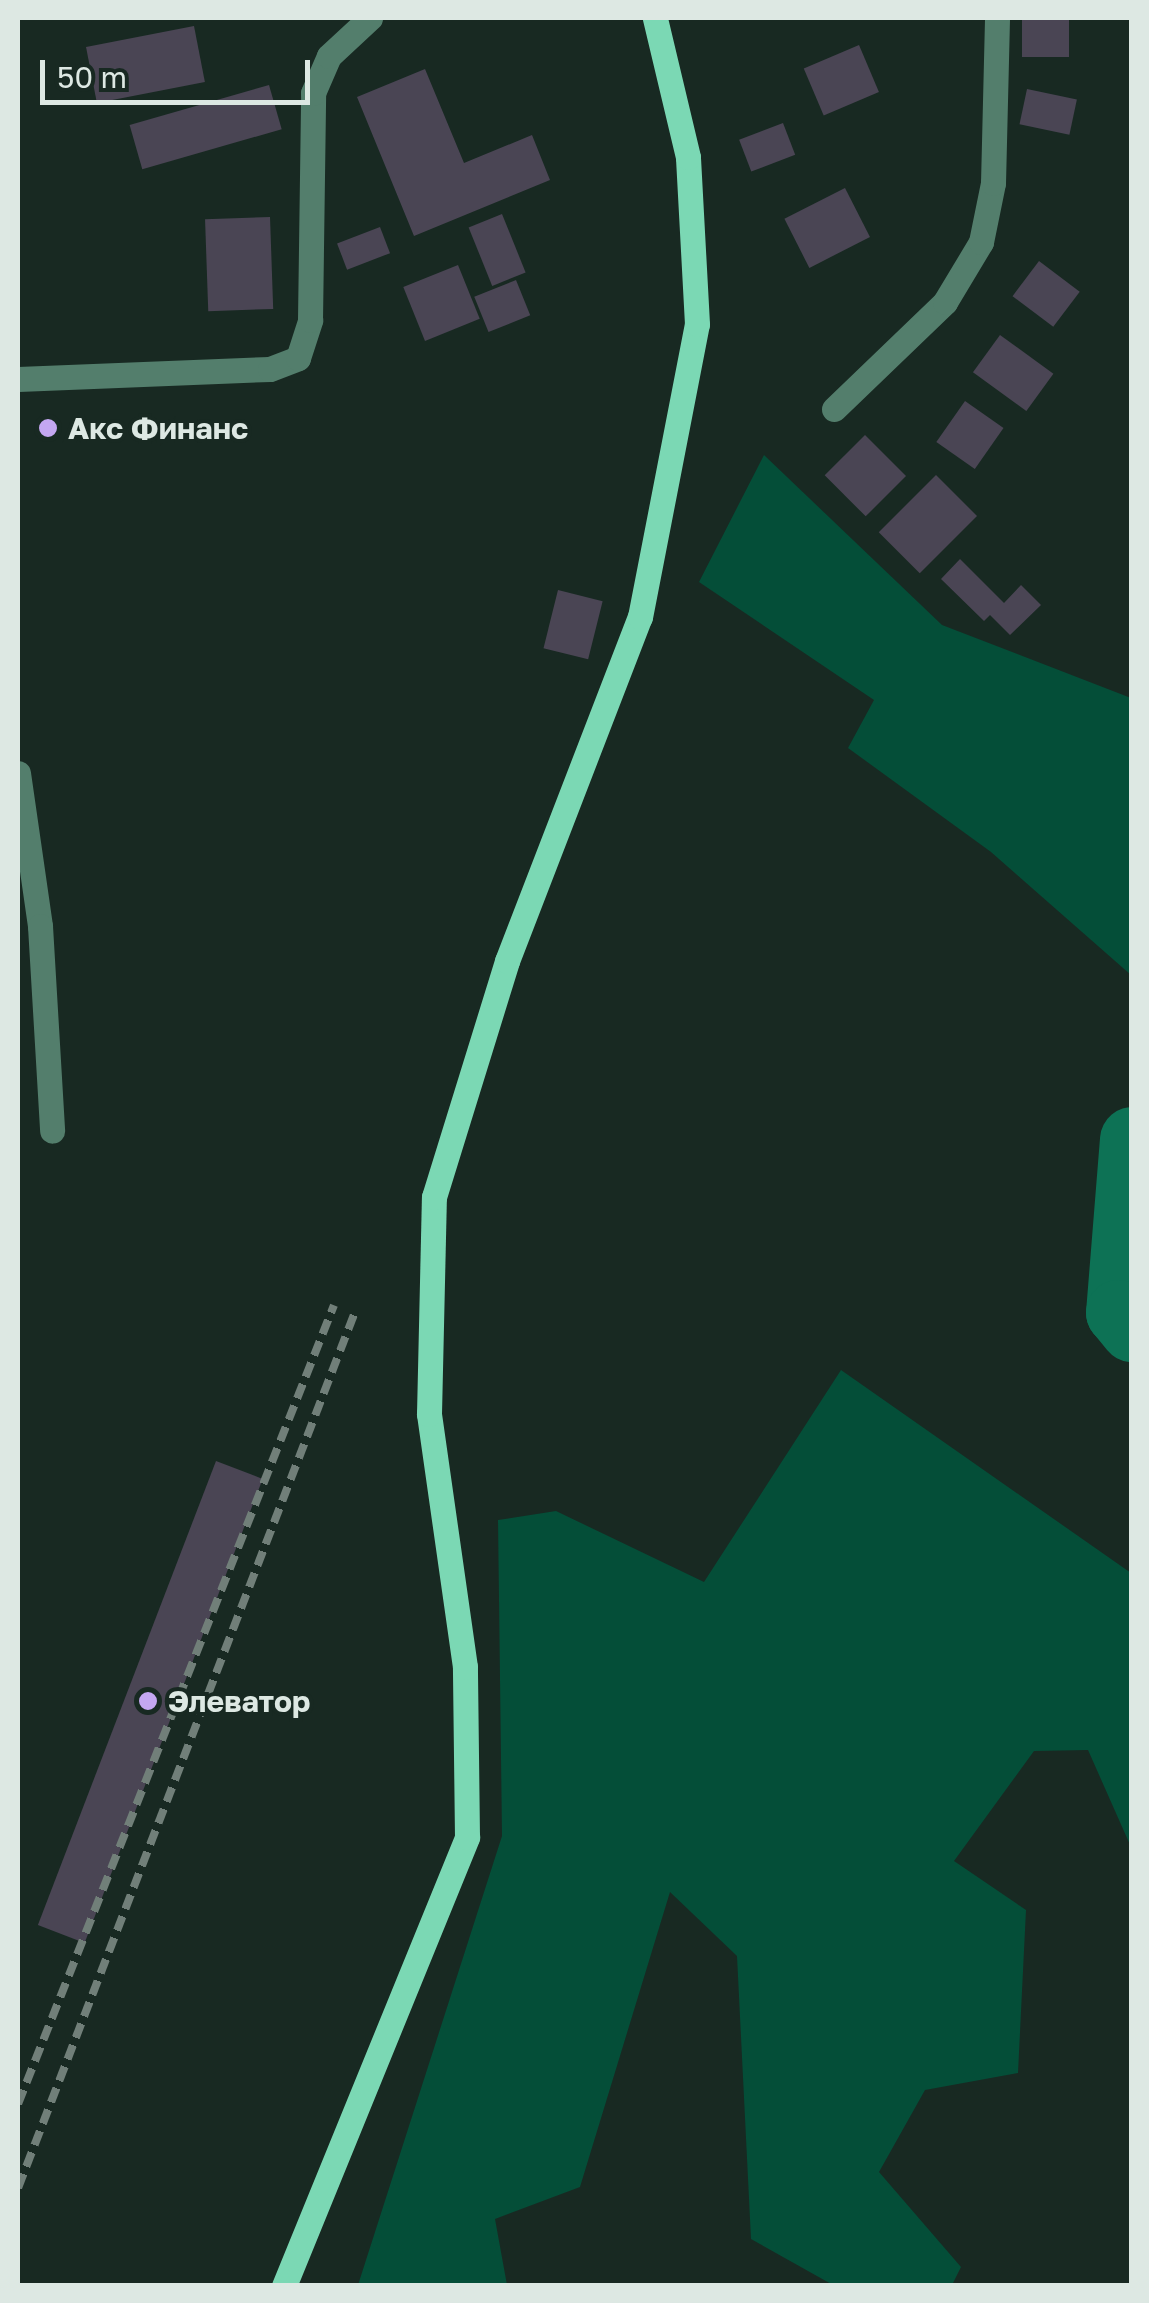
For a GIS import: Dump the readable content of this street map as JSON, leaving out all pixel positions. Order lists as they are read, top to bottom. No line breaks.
{"places":["Акс Финанс","Элеватор"],"scale_bar":"50 m"}
